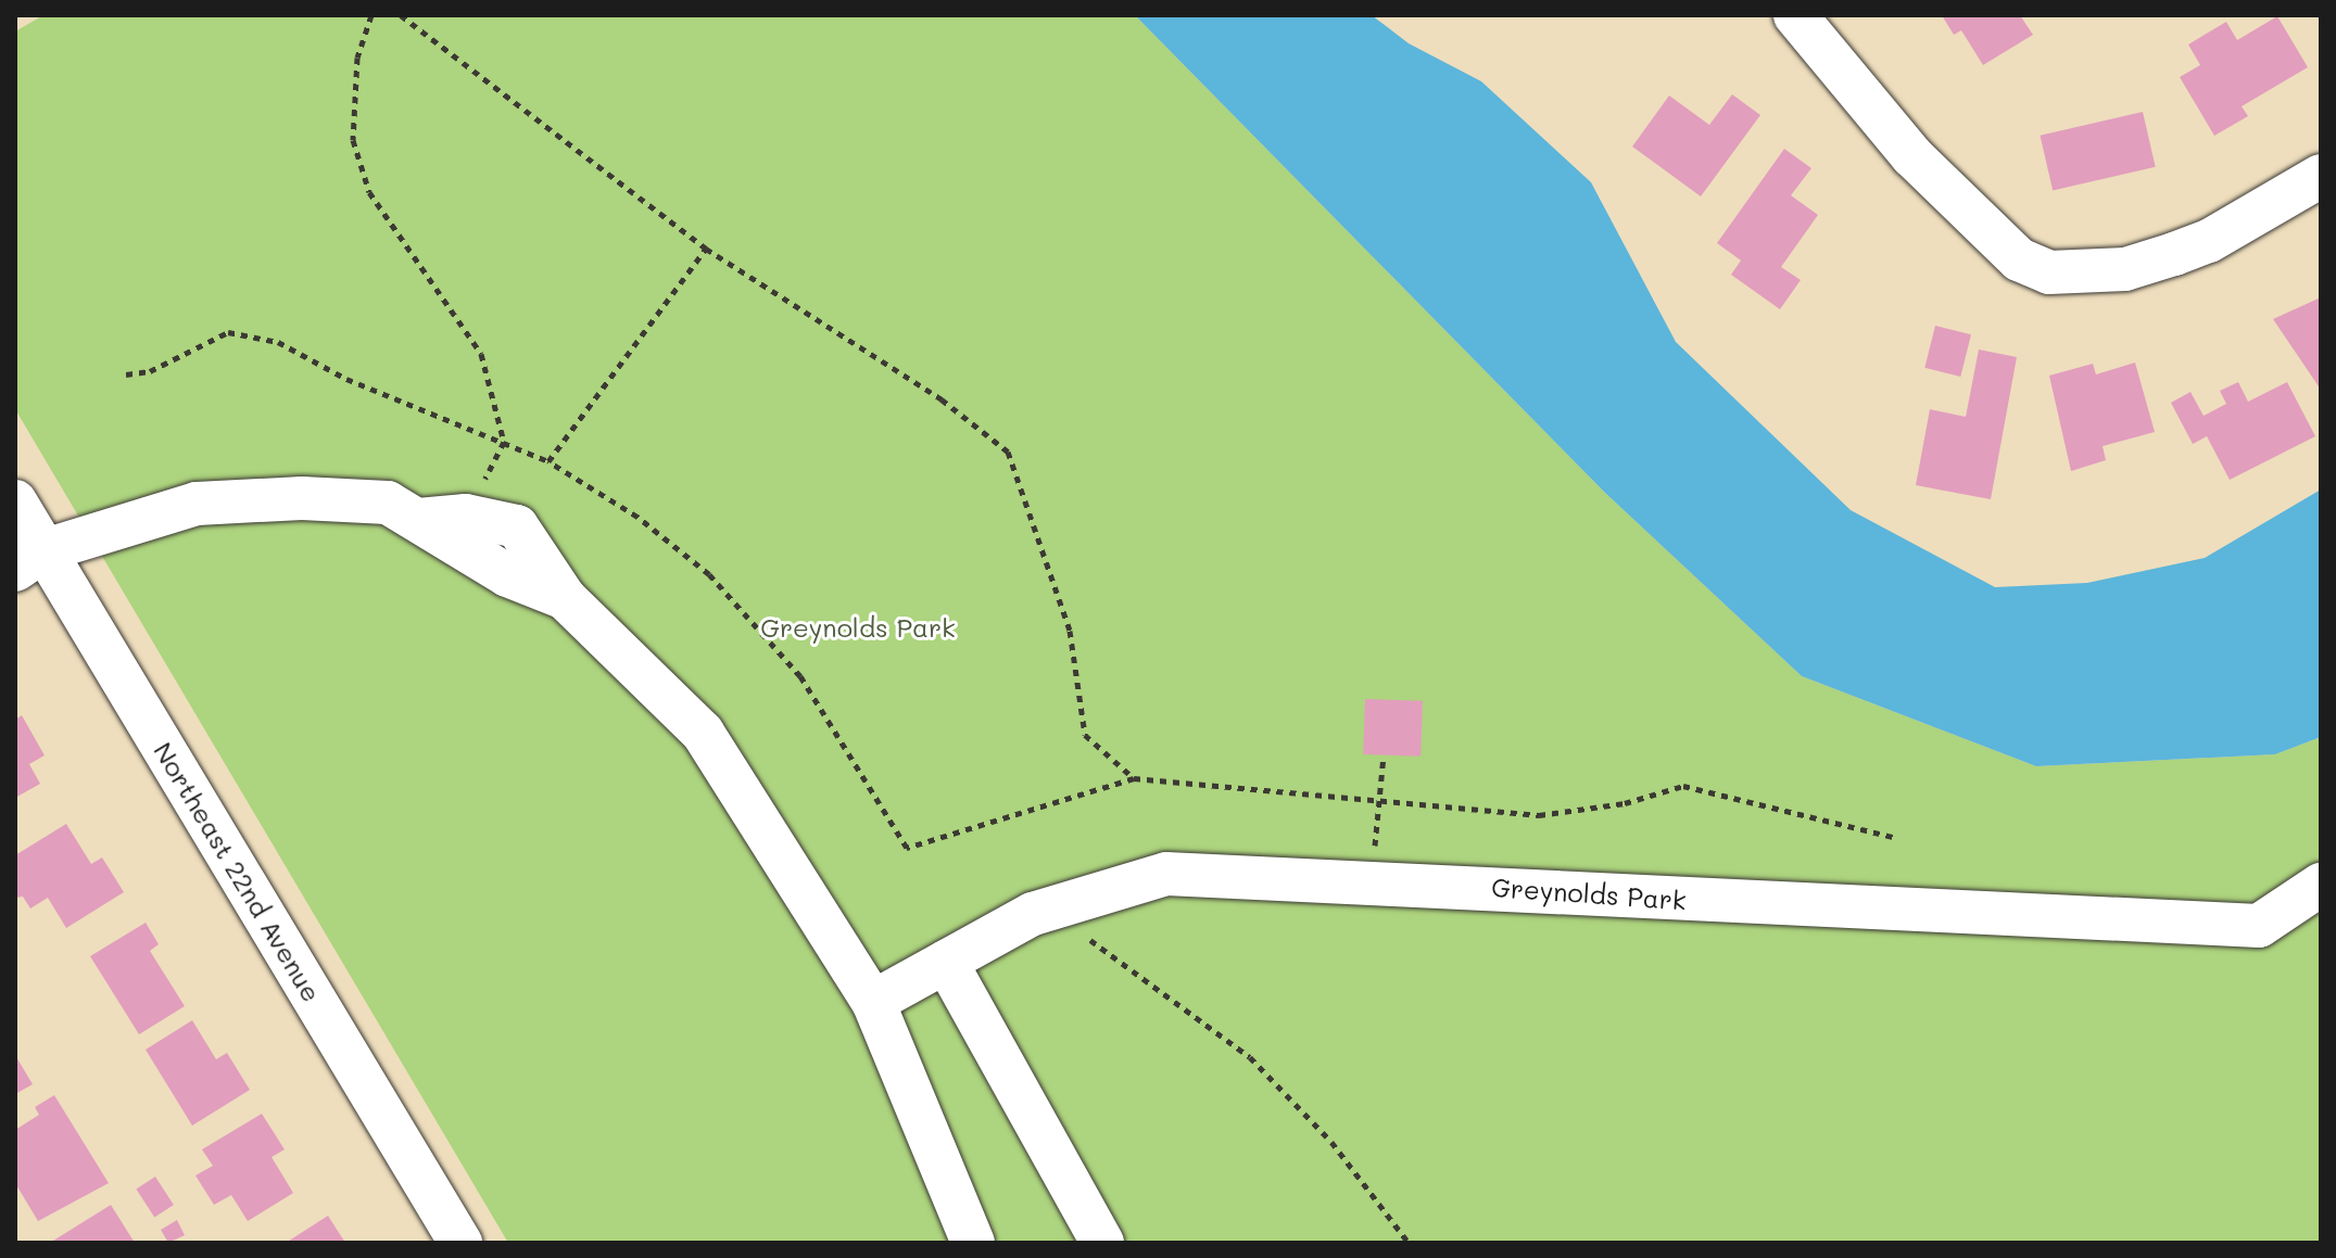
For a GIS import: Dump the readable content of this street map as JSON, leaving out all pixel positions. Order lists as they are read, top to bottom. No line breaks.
{"streets":{"street":["Northeast 22nd Avenue","Greynolds Park"]},"parks":["Greynolds Park"]}
